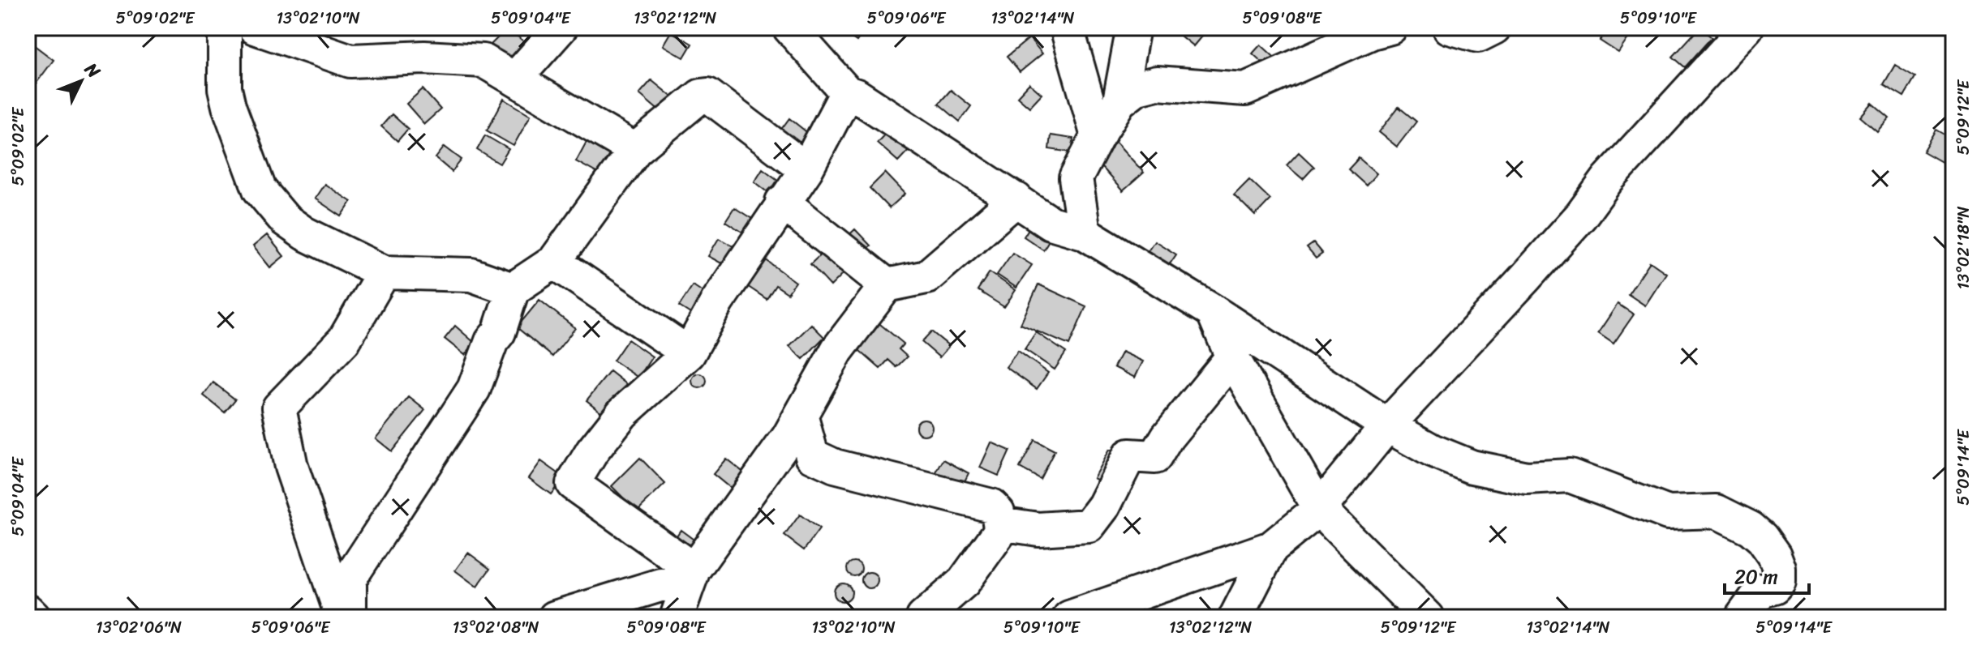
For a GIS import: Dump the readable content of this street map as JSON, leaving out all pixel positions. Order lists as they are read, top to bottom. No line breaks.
{"scale_bar":"20 m","north":"top right","coordinates":["5°09'02\"E","13°02'10\"N","5°09'04\"E","13°02'12\"N","5°09'06\"E","13°02'14\"N","5°09'08\"E","5°09'10\"E","5°09'12\"E","13°02'18\"N","5°09'14\"E","13°02'06\"N","13°02'08\"N"]}
